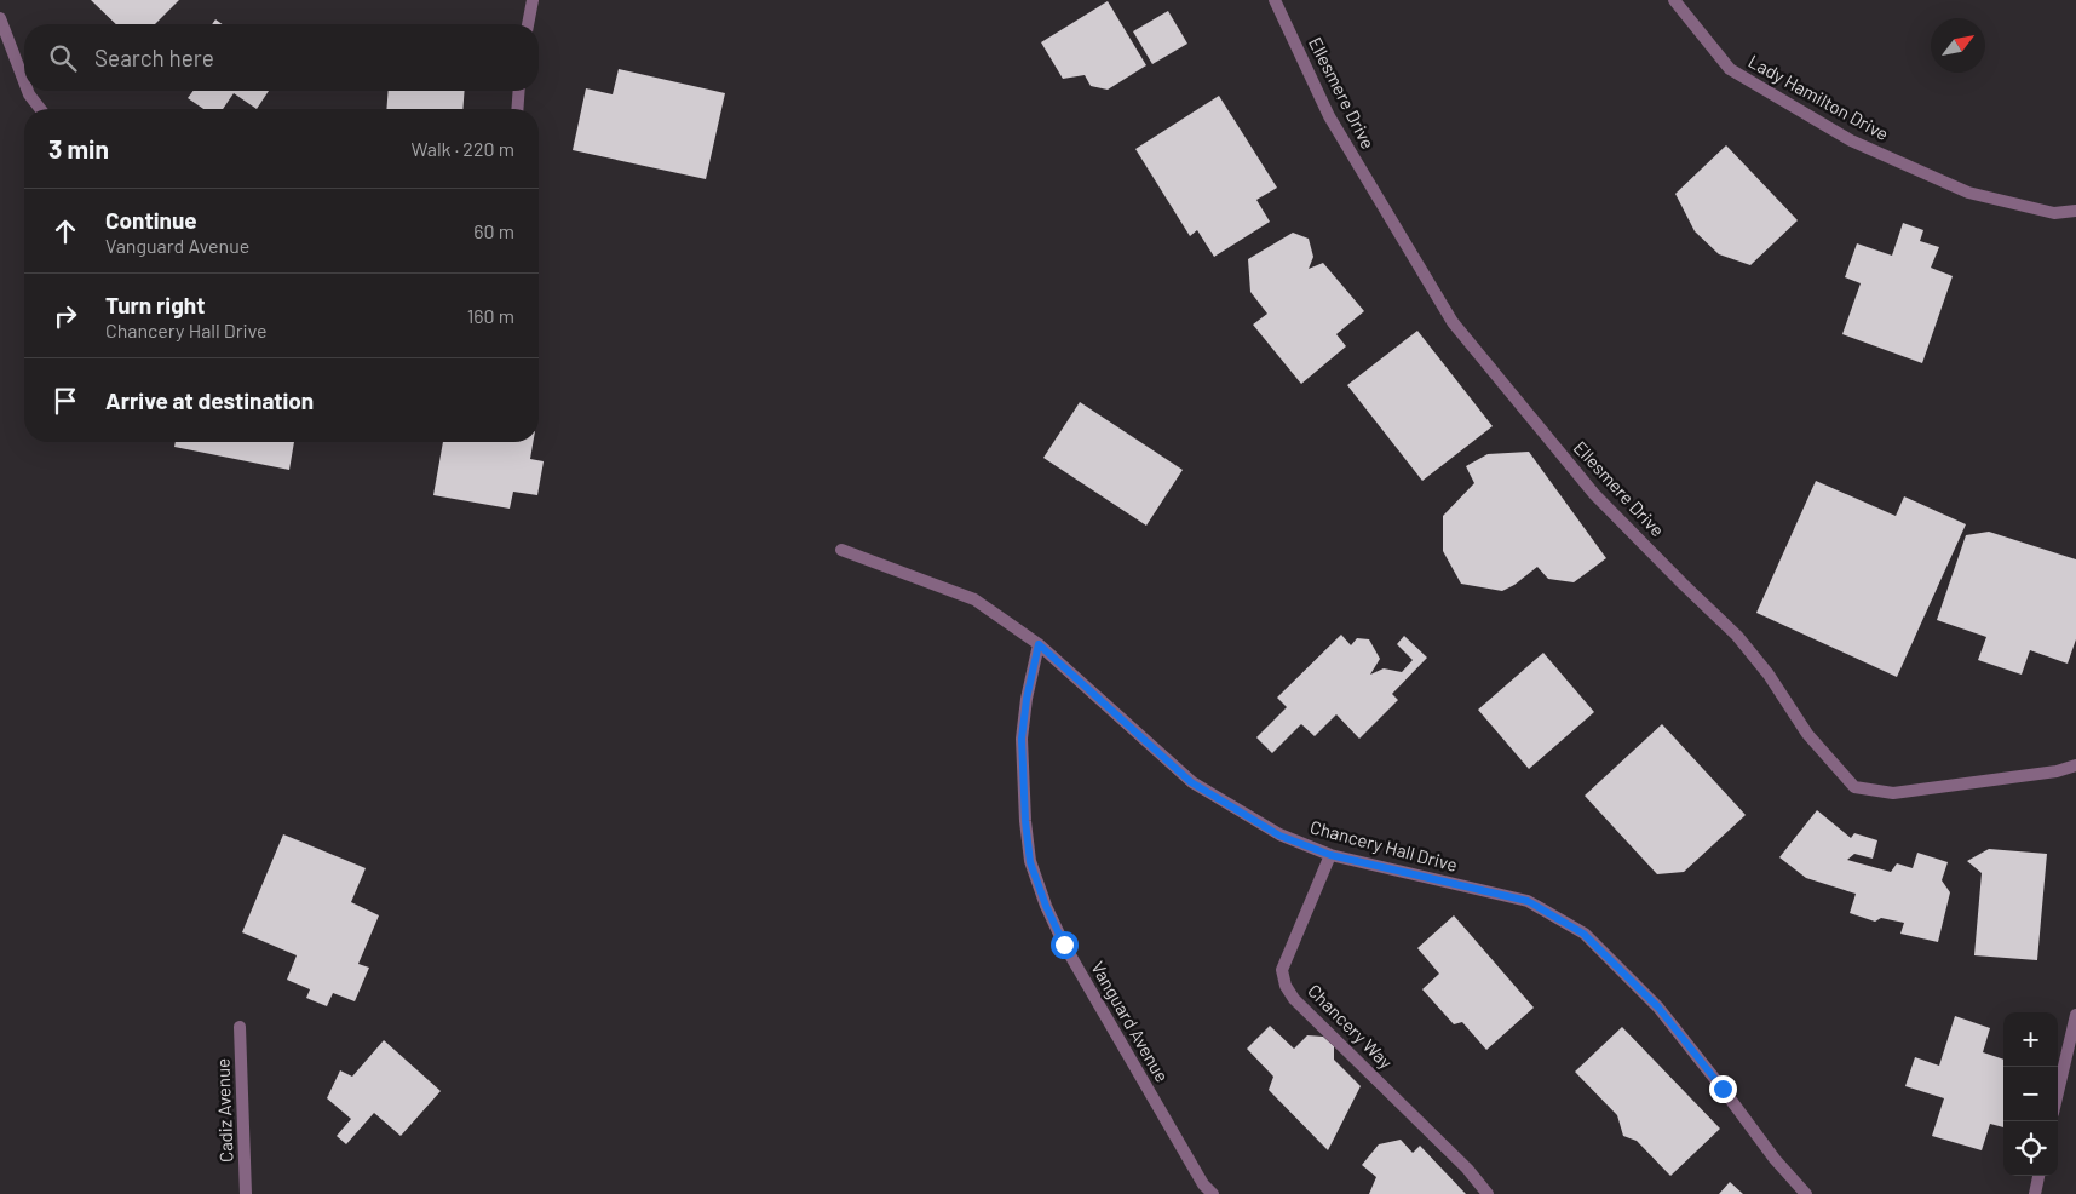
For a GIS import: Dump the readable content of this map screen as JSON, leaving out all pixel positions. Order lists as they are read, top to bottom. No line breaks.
{"streets":{"street":["Ellesmere Drive","Lady Hamilton Drive","Chancery Hall Drive","Vanguard Avenue","Chancery Way","Cadiz Avenue"]},"crossings":[["Chancery Hall Drive","Vanguard Avenue"],["Chancery Hall Drive","Chancery Way"]],"north":"top right","page":{"search":"Search here","heading":["3 min","Walk · 220 m"],"list":[["Continue","Vanguard Avenue","60 m"],["Turn right","Chancery Hall Drive","160 m"],"Arrive at destination"],"map_buttons":["+","−"]}}
